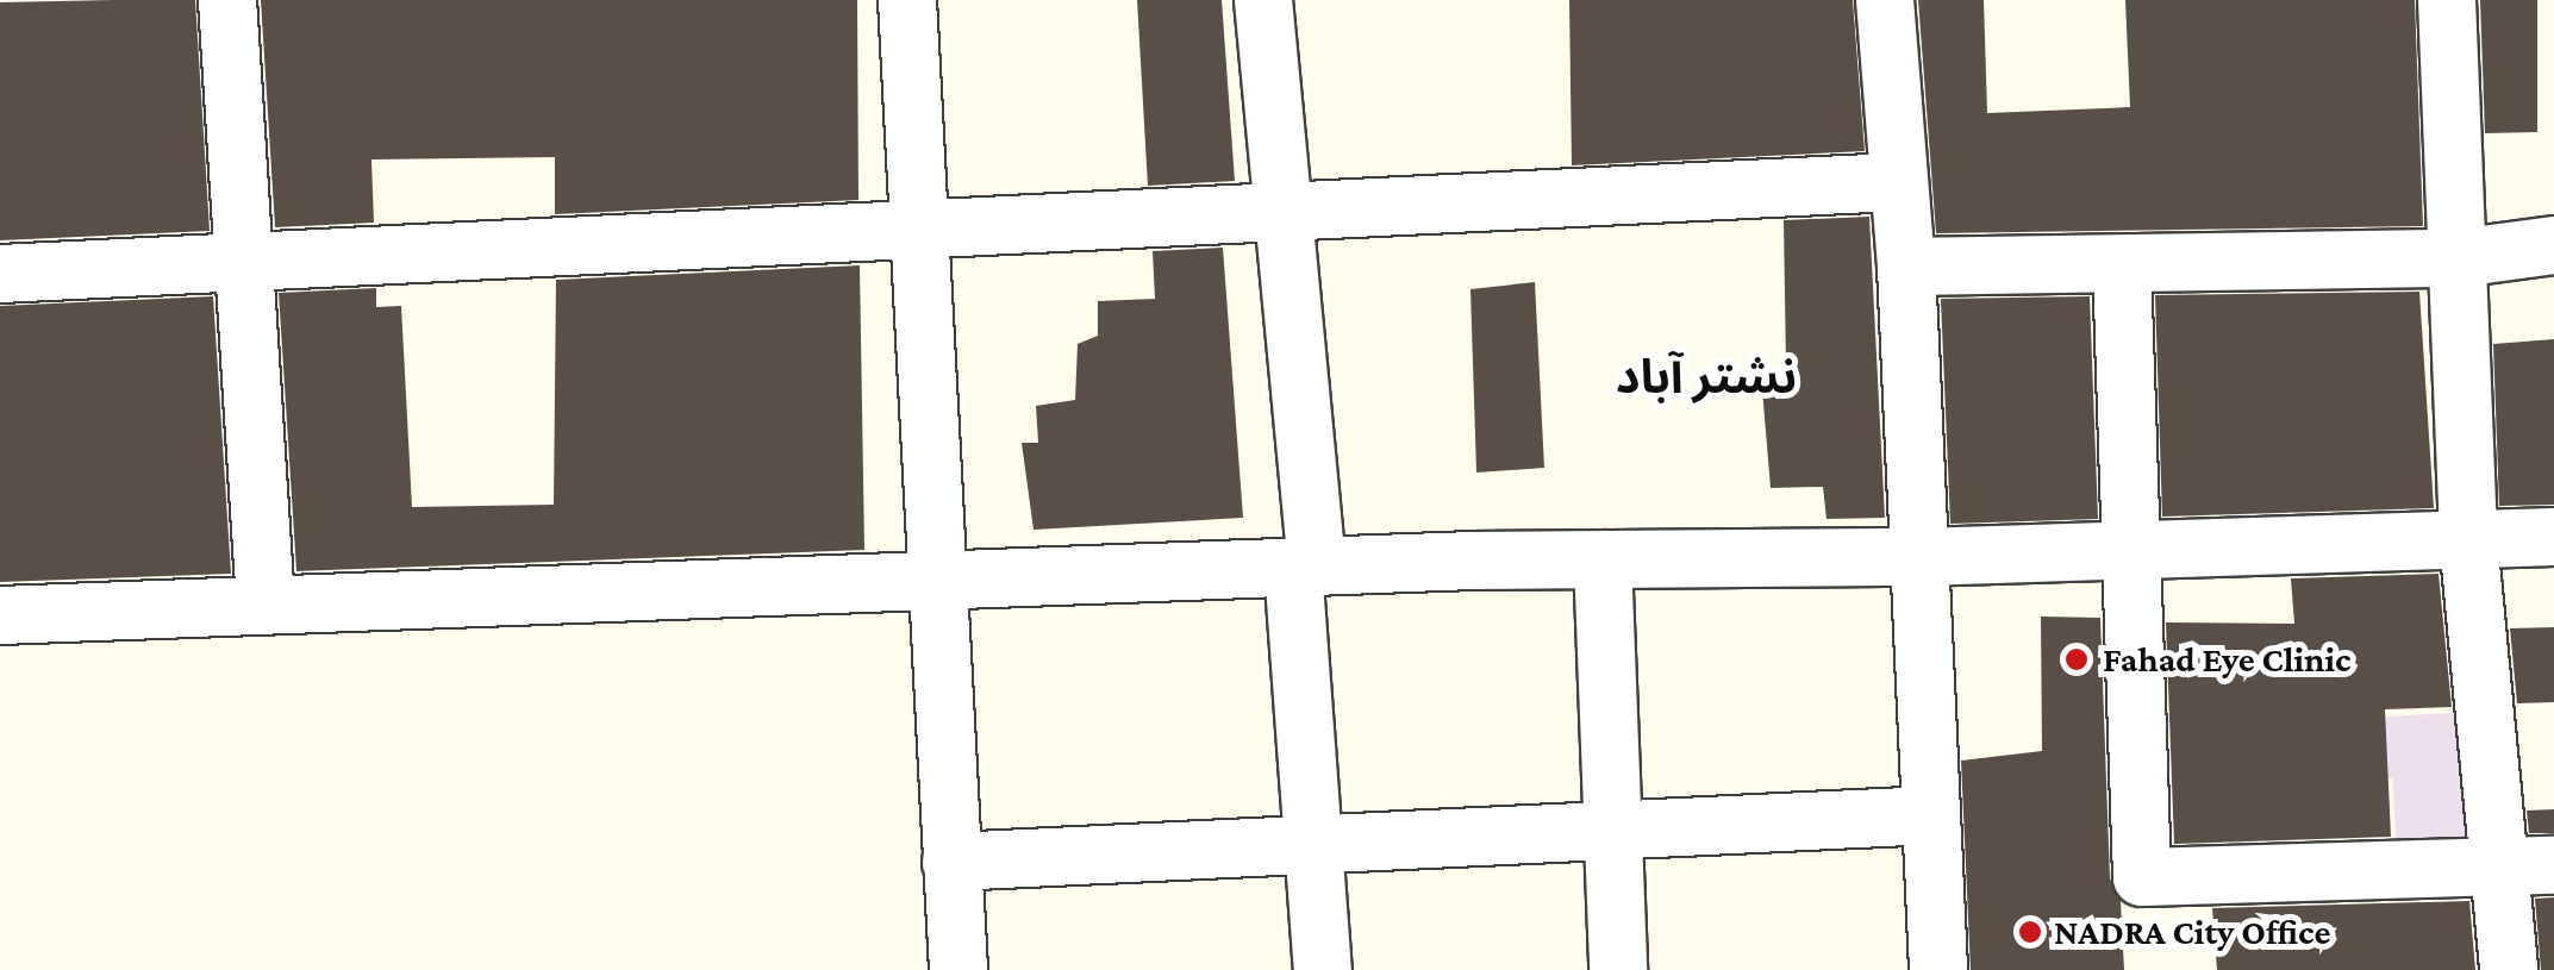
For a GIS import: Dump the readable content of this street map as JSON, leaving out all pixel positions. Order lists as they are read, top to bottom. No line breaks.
{"districts":["نشتر آباد"],"places":["Fahad Eye Clinic","NADRA City Office"]}
